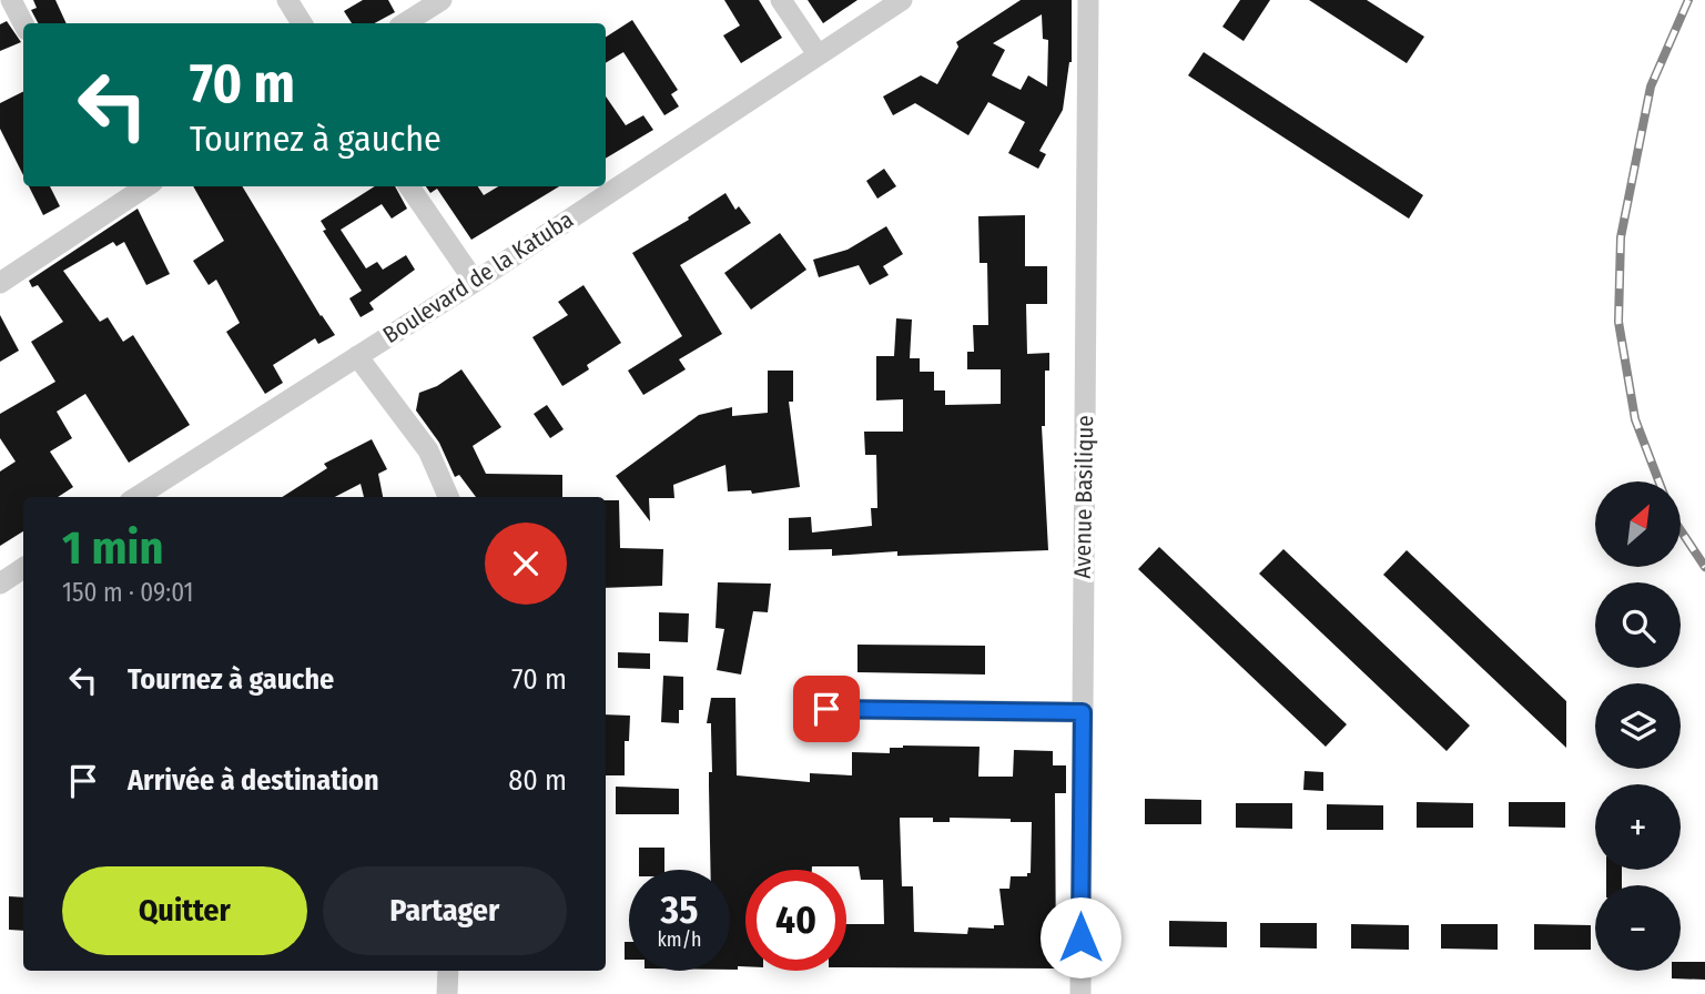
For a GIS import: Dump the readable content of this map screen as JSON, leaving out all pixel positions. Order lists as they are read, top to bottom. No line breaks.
{"streets":{"street":["Boulevard de la Katuba","Avenue Basilique"]},"north":"top right","page":{"turn":["70 m","Tournez à gauche"],"map_buttons":["+","−"],"heading":["1 min","150 m · 09:01"],"list":[{"name":"Tournez à gauche","value":"70 m"},{"name":"Arrivée à destination","value":"80 m"}],"buttons":["Quitter","Partager"],"speed":"35 km/h","limit":"40"}}
